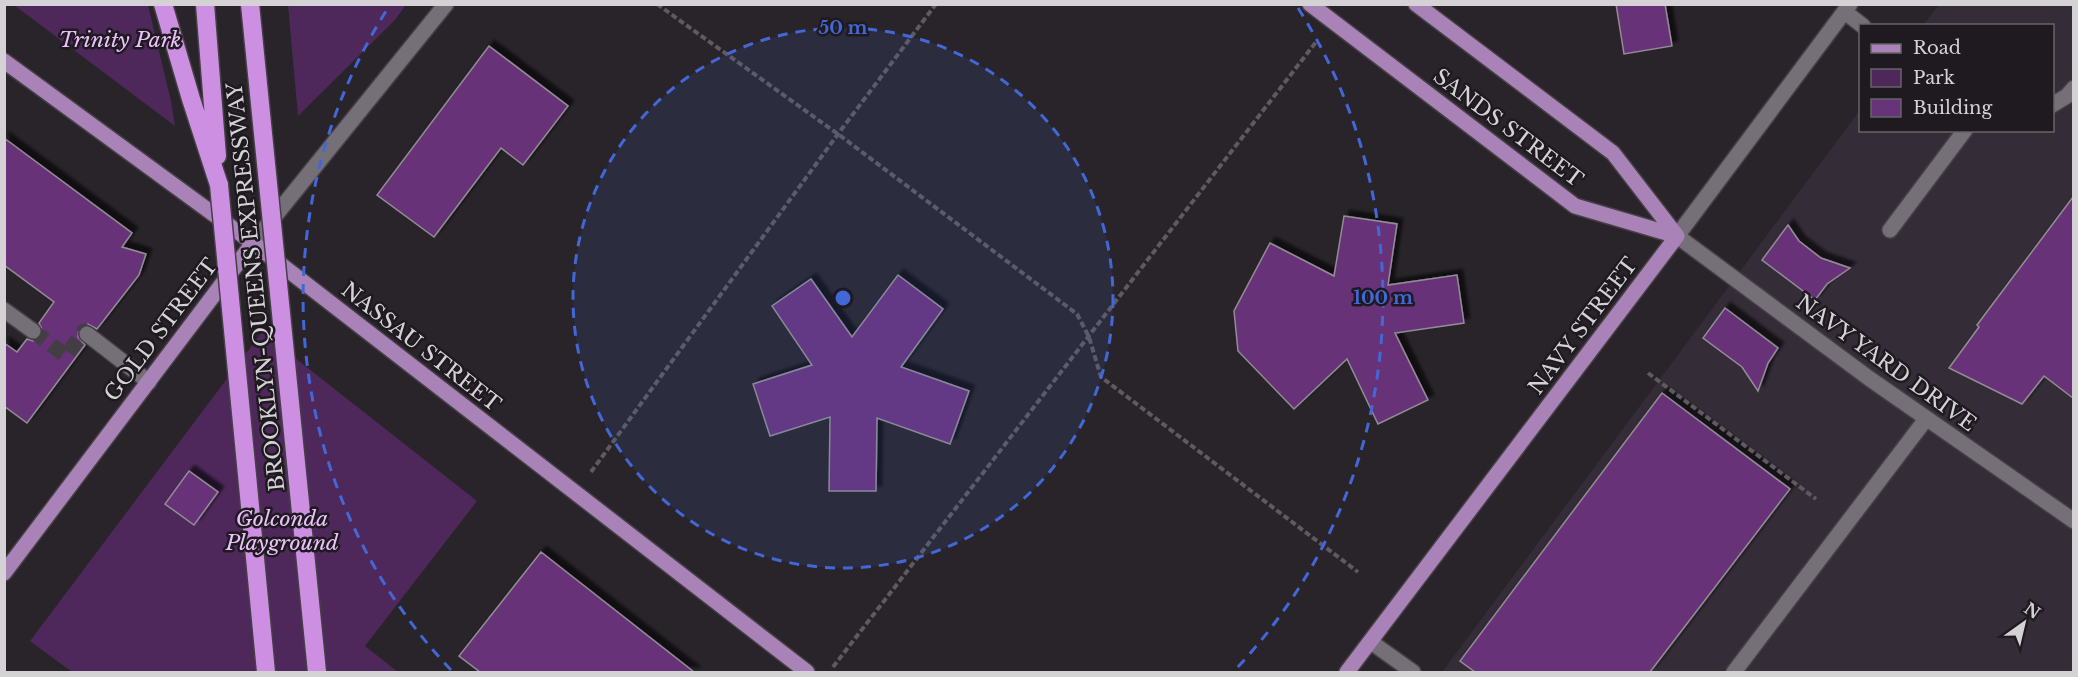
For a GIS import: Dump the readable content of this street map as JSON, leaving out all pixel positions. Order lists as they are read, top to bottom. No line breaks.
{"streets":{"highway":["BROOKLYN-QUEENS EXPRESSWAY"],"main road":["SANDS STREET","NAVY STREET","GOLD STREET","NASSAU STREET"],"street":["NAVY YARD DRIVE"]},"crossings":[["SANDS STREET","NAVY STREET"],["SANDS STREET","NAVY YARD DRIVE"],["NAVY STREET","NAVY YARD DRIVE"],["GOLD STREET","NASSAU STREET"]],"parks":["Trinity Park","Golconda Playground"],"legend":["Road","Park","Building"],"north":"top right","rings":["50 m","100 m"]}
